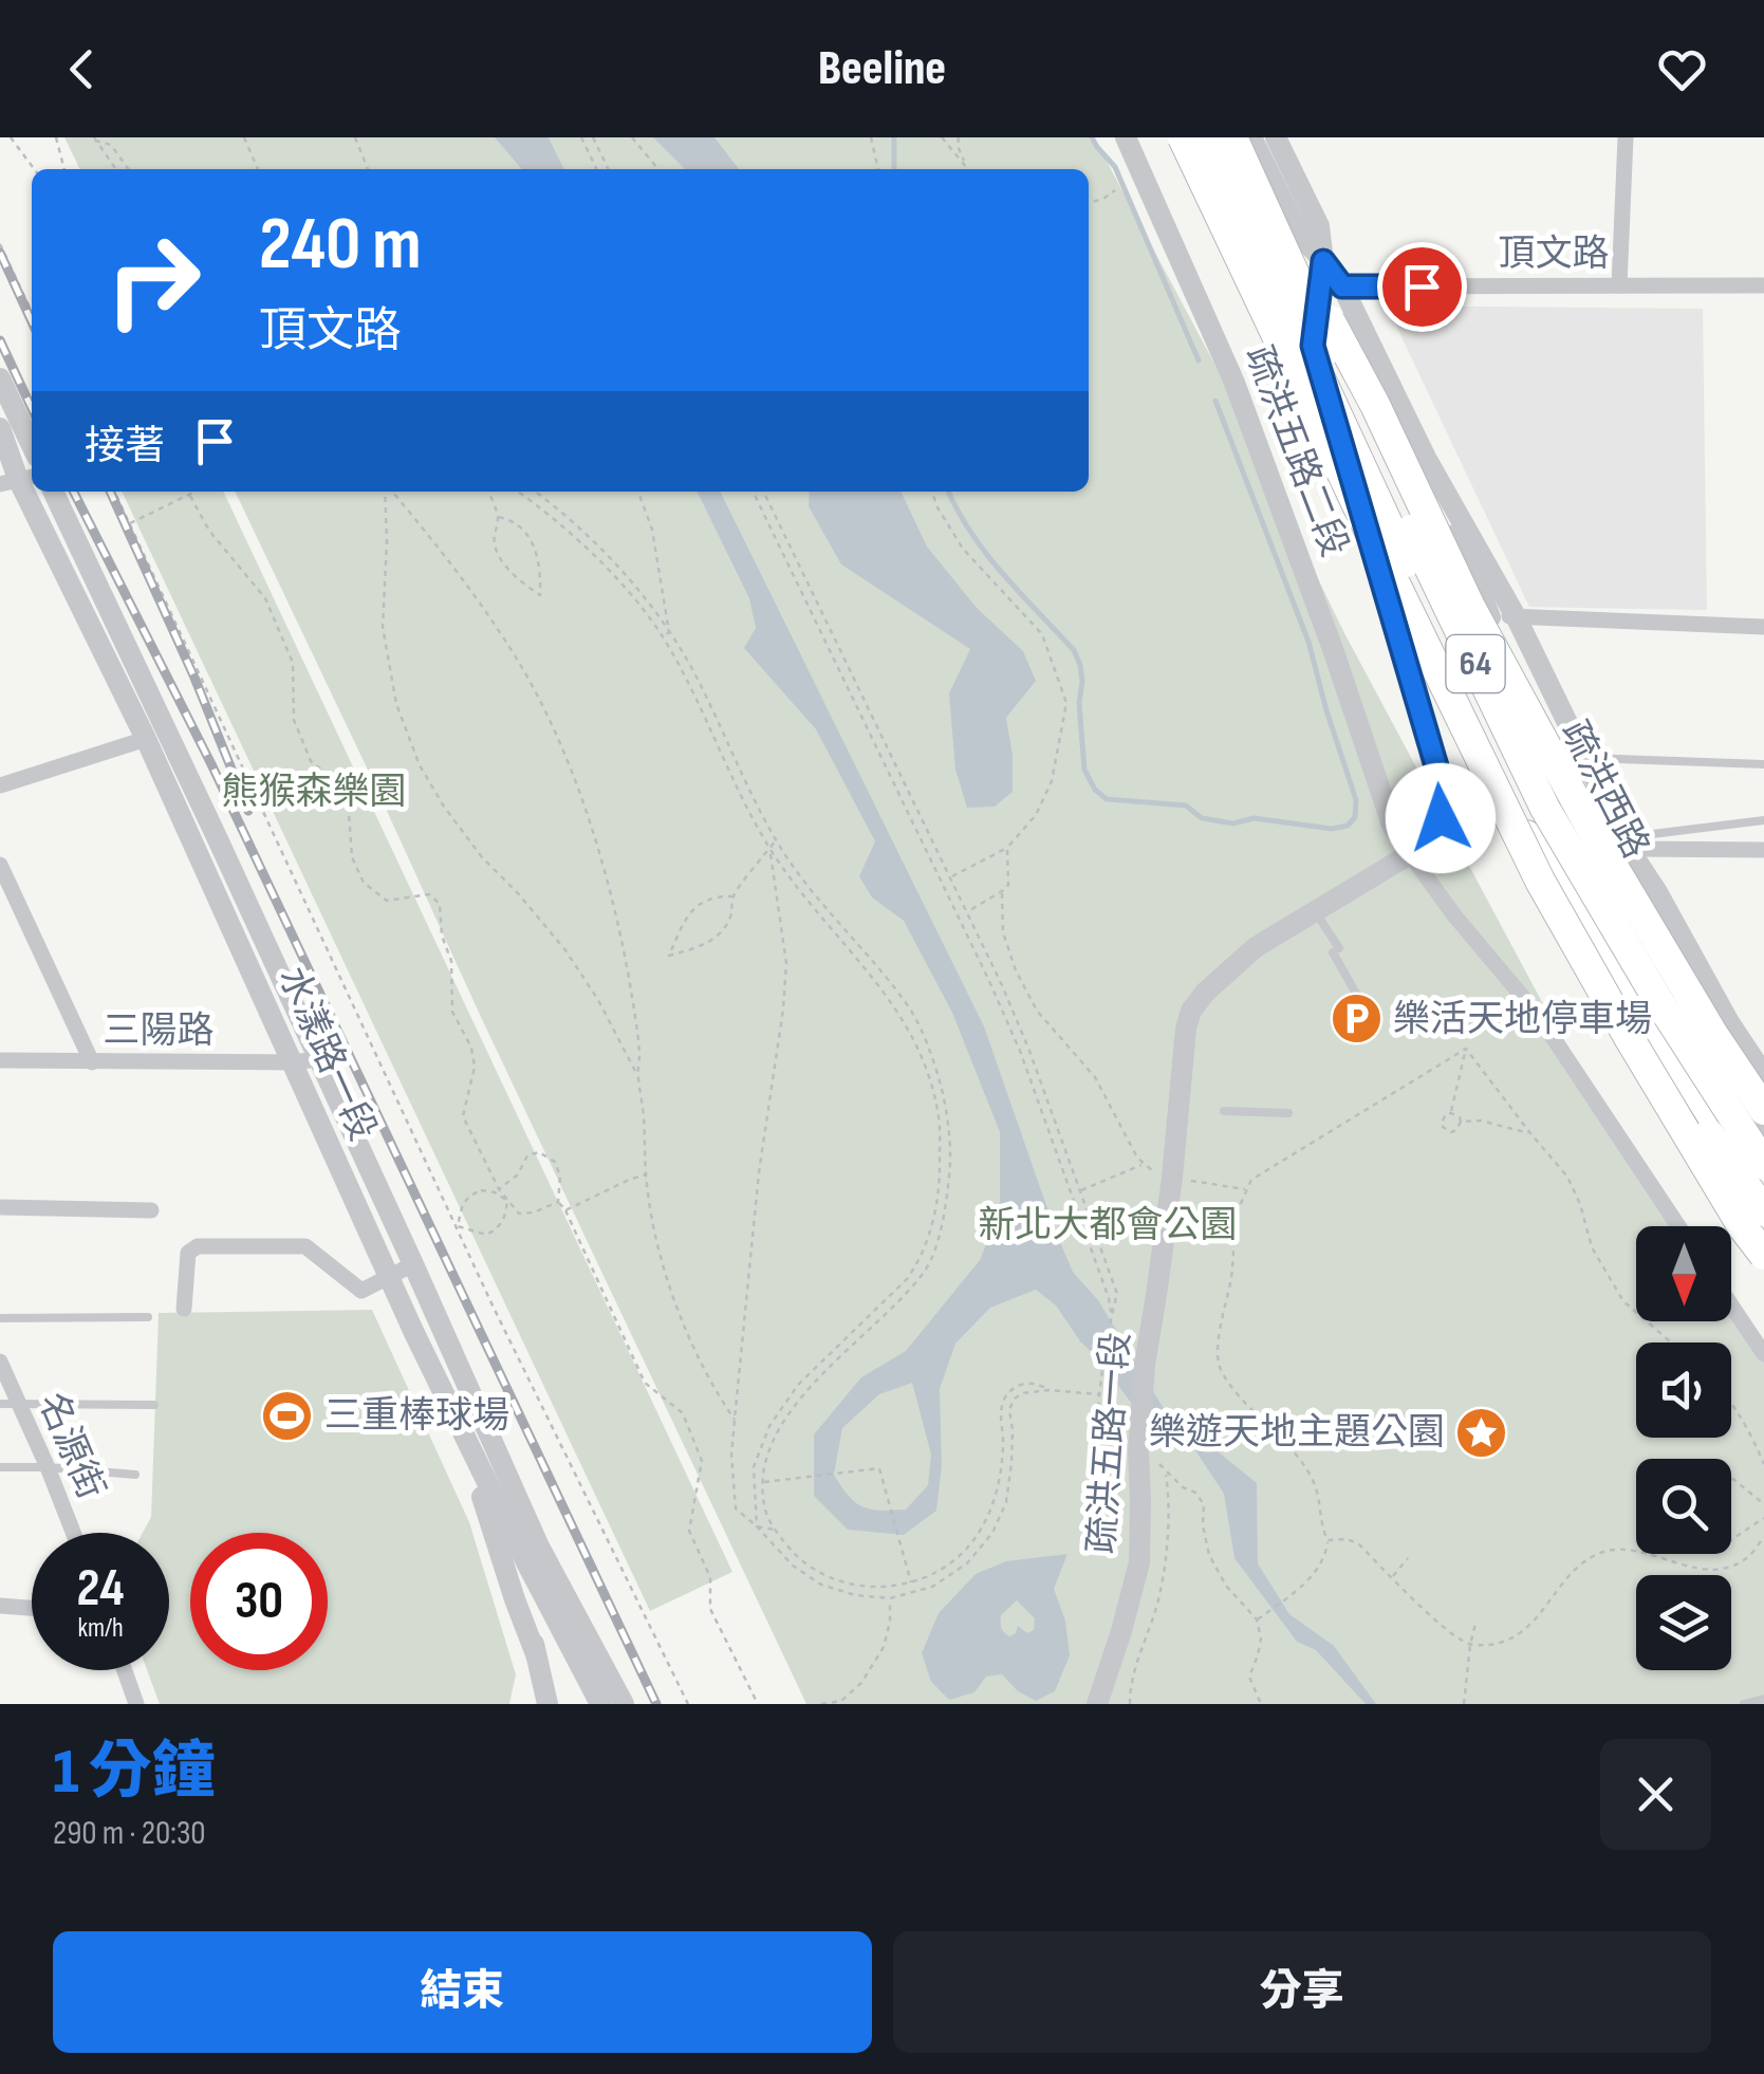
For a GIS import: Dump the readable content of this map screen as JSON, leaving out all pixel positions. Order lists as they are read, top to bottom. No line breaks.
{"streets":{"highway":["64"],"street":["頂文路","疏洪五路二段","疏洪西路","三陽路","水漾路一段","疏洪五路一段","名源街"]},"crossings":[["頂文路","疏洪西路"],["疏洪五路二段","疏洪五路一段"],["三陽路","水漾路一段"]],"parks":["熊猴森樂園","新北大都會公園"],"places":{"parking":["樂活天地停車場"],"sports":["三重棒球場"],"place":["樂遊天地主題公園"]},"north":"bottom","page":{"header":"Beeline","turn":["240 m","頂文路"],"then":"接著","speed":"24 km/h","limit":"30","heading":["1 分鐘","290 m · 20:30"],"buttons":["結束","分享"]}}
